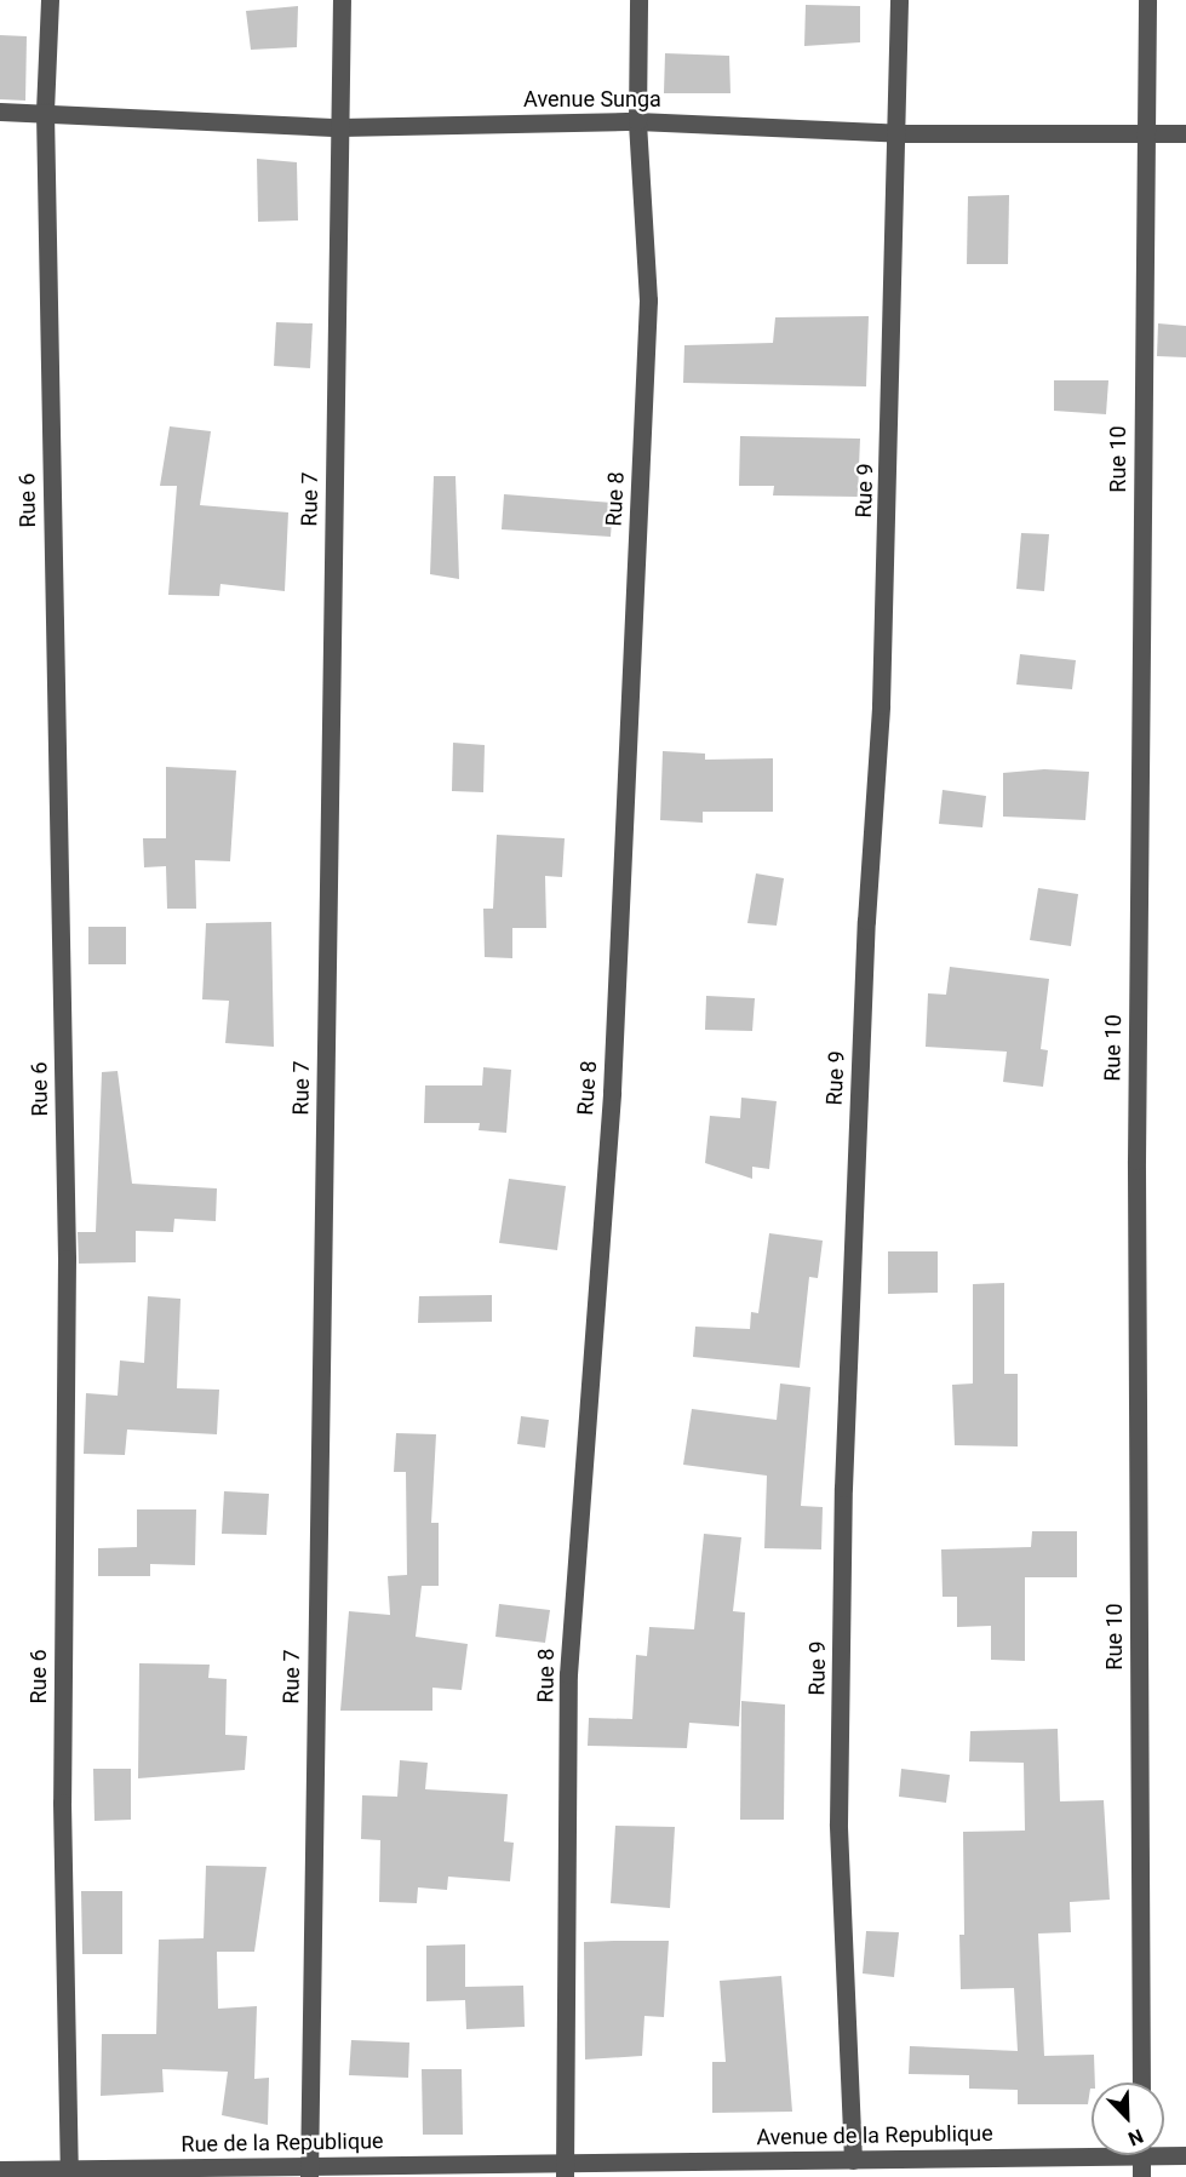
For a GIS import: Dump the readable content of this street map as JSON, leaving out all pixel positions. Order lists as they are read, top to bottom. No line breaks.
{"streets":{"street":["Avenue Sunga","Rue 10","Rue 9","Rue 7","Rue 8","Rue 6","Avenue de la Republique","Rue de la Republique"]},"crossings":[["Avenue Sunga","Rue 10"],["Avenue Sunga","Rue 9"],["Avenue Sunga","Rue 7"],["Avenue Sunga","Rue 8"],["Avenue Sunga","Rue 6"],["Rue 9","Avenue de la Republique"],["Rue 7","Rue de la Republique"],["Rue 8","Avenue de la Republique"],["Rue 8","Rue de la Republique"],["Rue 6","Rue de la Republique"],["Avenue de la Republique","Rue de la Republique"]],"north":"bottom right"}
